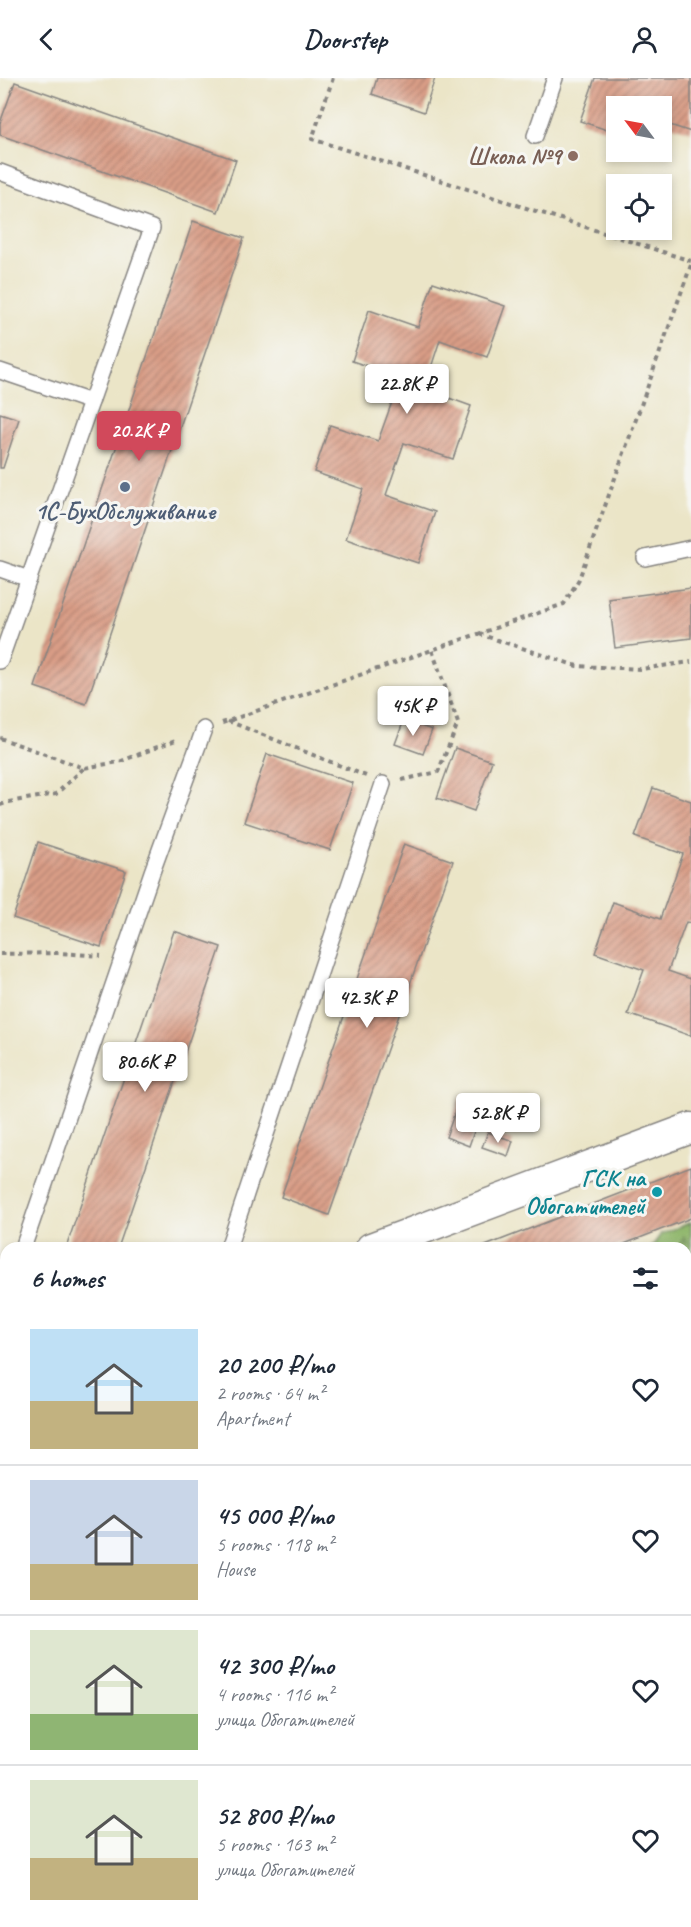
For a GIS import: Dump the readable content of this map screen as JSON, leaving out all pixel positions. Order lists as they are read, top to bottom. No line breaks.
{"places":["Школа №9","1С-БухОбслуживание","ГСК на Обогатителей"],"north":"top left","page":{"header":"Doorstep","price":["22.8K ₽","20.2K ₽","45K ₽","42.3K ₽","80.6K ₽","52.8K ₽"],"heading":"6 homes","list":[{"name":"20 200 ₽/mo","note":"2 rooms · 64 m² · Apartment"},{"name":"45 000 ₽/mo","note":"5 rooms · 118 m² · House"},{"name":"42 300 ₽/mo","note":"4 rooms · 116 m² · улица Обогатителей"},{"name":"52 800 ₽/mo","note":"5 rooms · 163 m² · улица Обогатителей"}]}}
